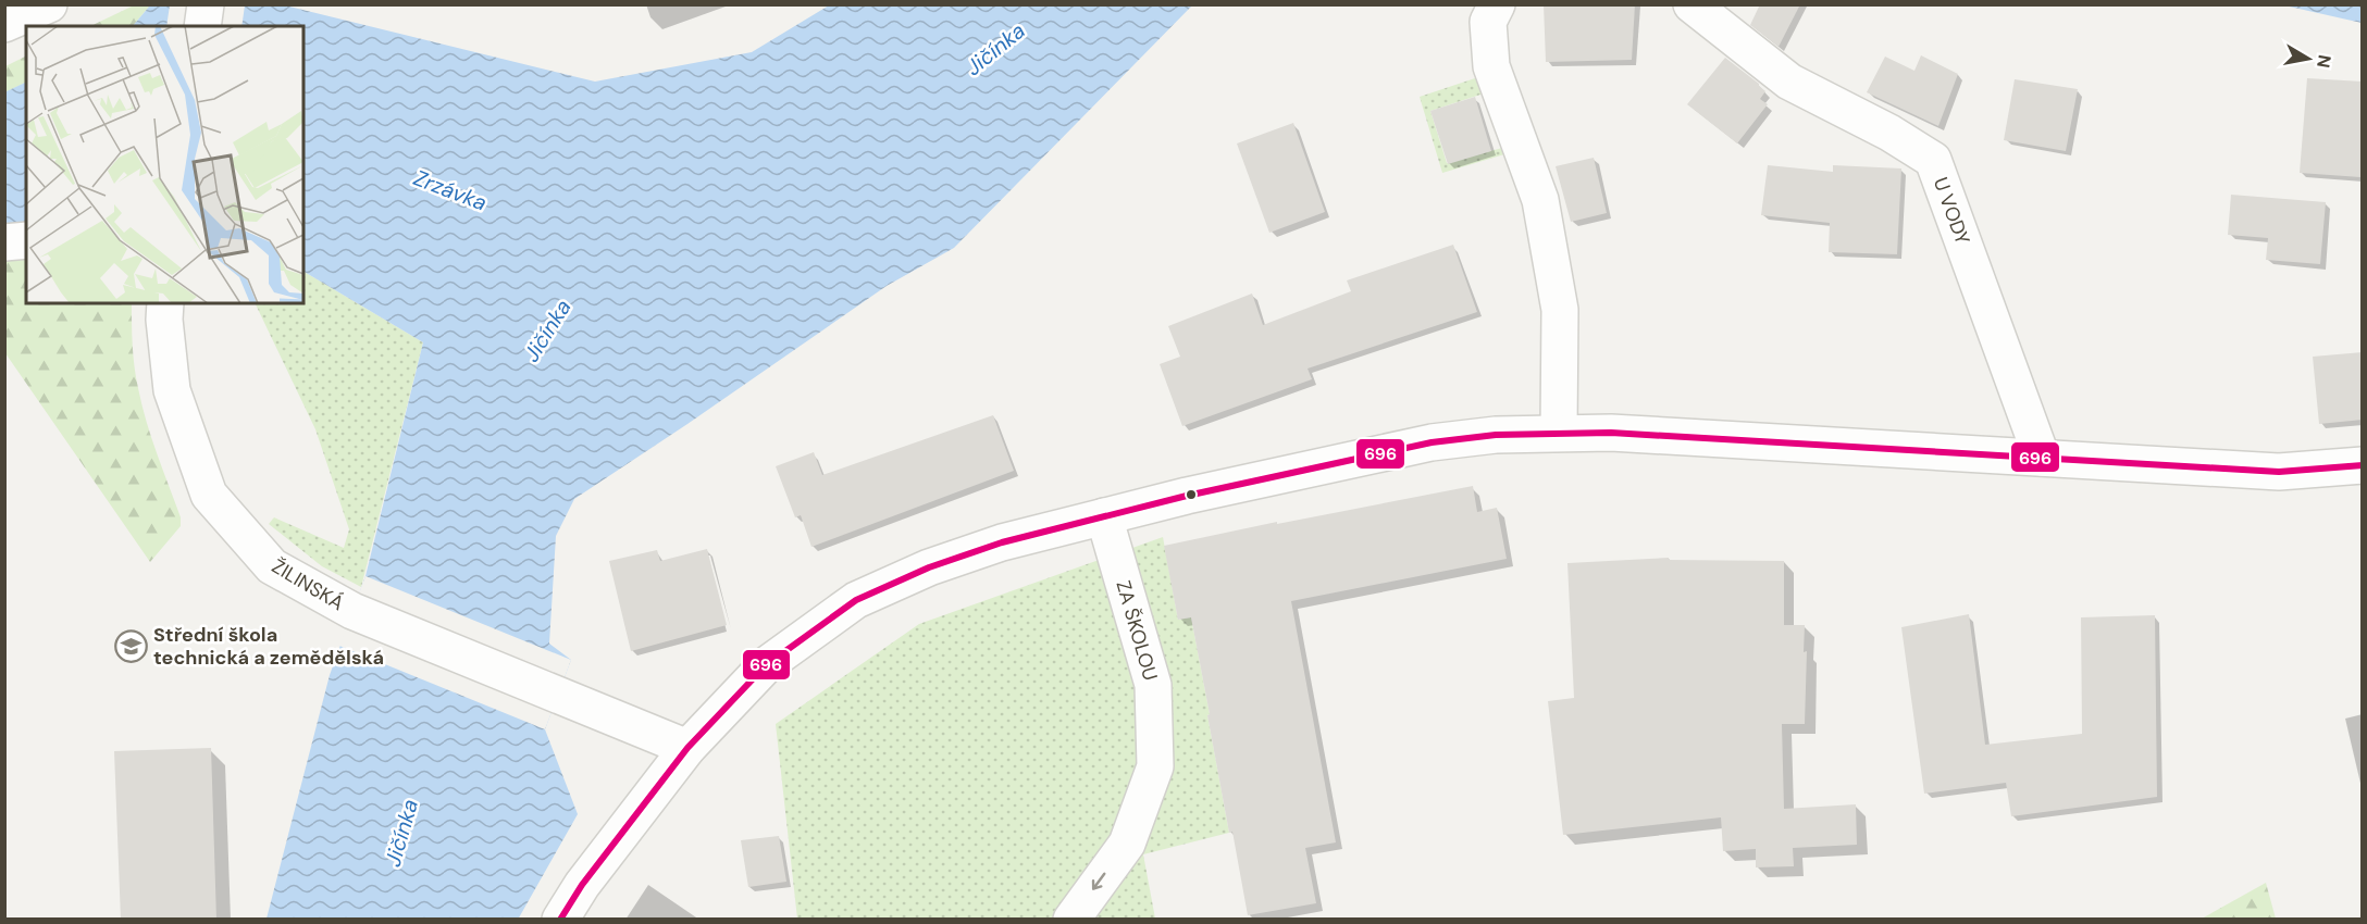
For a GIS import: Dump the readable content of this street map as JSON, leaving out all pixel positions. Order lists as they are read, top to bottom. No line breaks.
{"streets":{"street":["U VODY","ŽILINSKÁ","ZA ŠKOLOU"]},"one_way":["ZA ŠKOLOU"],"water":["Jičínka","Zrzávka"],"places":{"school or university":["Střední škola technická a zemědělská"]},"lines":["transit line 696"],"north":"right"}
